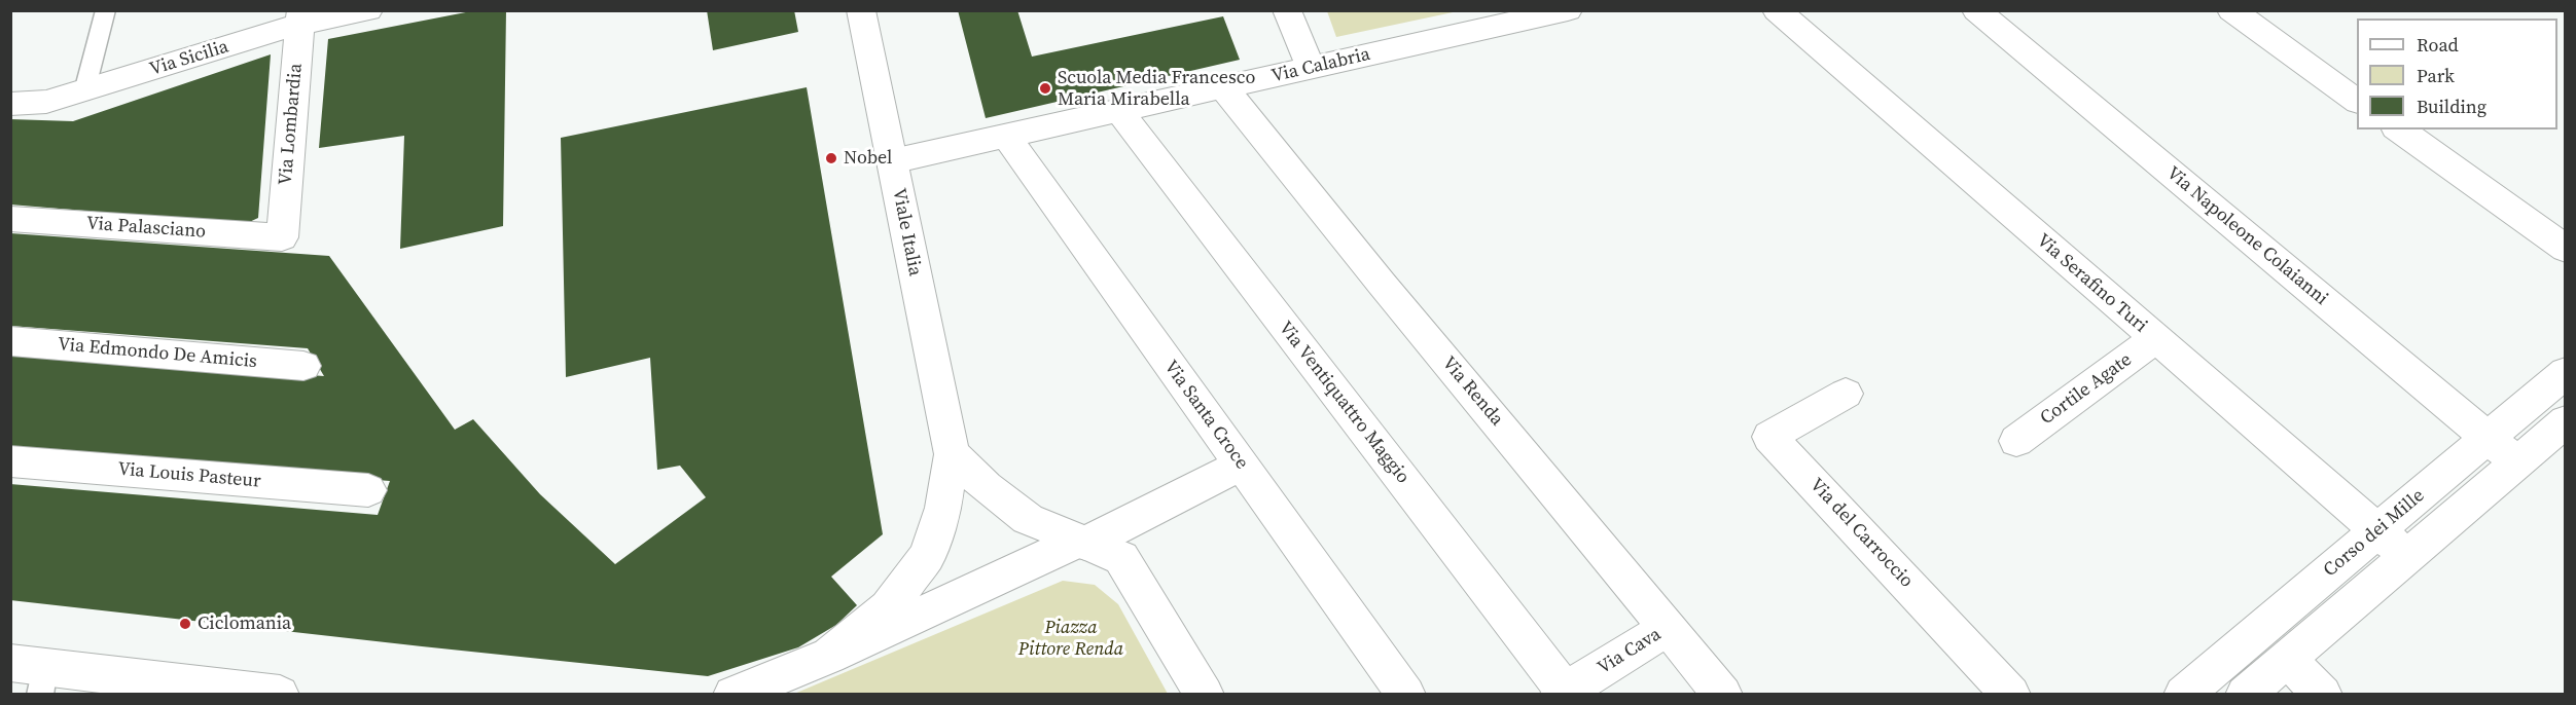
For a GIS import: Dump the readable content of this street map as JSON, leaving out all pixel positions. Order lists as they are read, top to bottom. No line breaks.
{"streets":{"street":["Via Sicilia","Via Calabria","Via Lombardia","Via Palasciano","Viale Italia","Via Napoleone Colaianni","Via Serafino Turi","Via Edmondo De Amicis","Cortile Agate","Via Renda","Via Ventiquattro Maggio","Via Santa Croce","Via Louis Pasteur","Via del Carroccio","Corso dei Mille","Via Cava"]},"crossings":[["Via Sicilia","Via Lombardia"],["Via Calabria","Viale Italia"],["Via Calabria","Via Renda"],["Via Calabria","Via Ventiquattro Maggio"],["Via Calabria","Via Santa Croce"],["Via Lombardia","Via Palasciano"],["Via Napoleone Colaianni","Corso dei Mille"],["Via Serafino Turi","Cortile Agate"],["Via Serafino Turi","Corso dei Mille"],["Via Renda","Via Cava"],["Via Ventiquattro Maggio","Via Cava"]],"parks":["Piazza Pittore Renda"],"places":["Scuola Media Francesco Maria Mirabella","Nobel","Ciclomania"],"legend":["Road","Park","Building"]}
